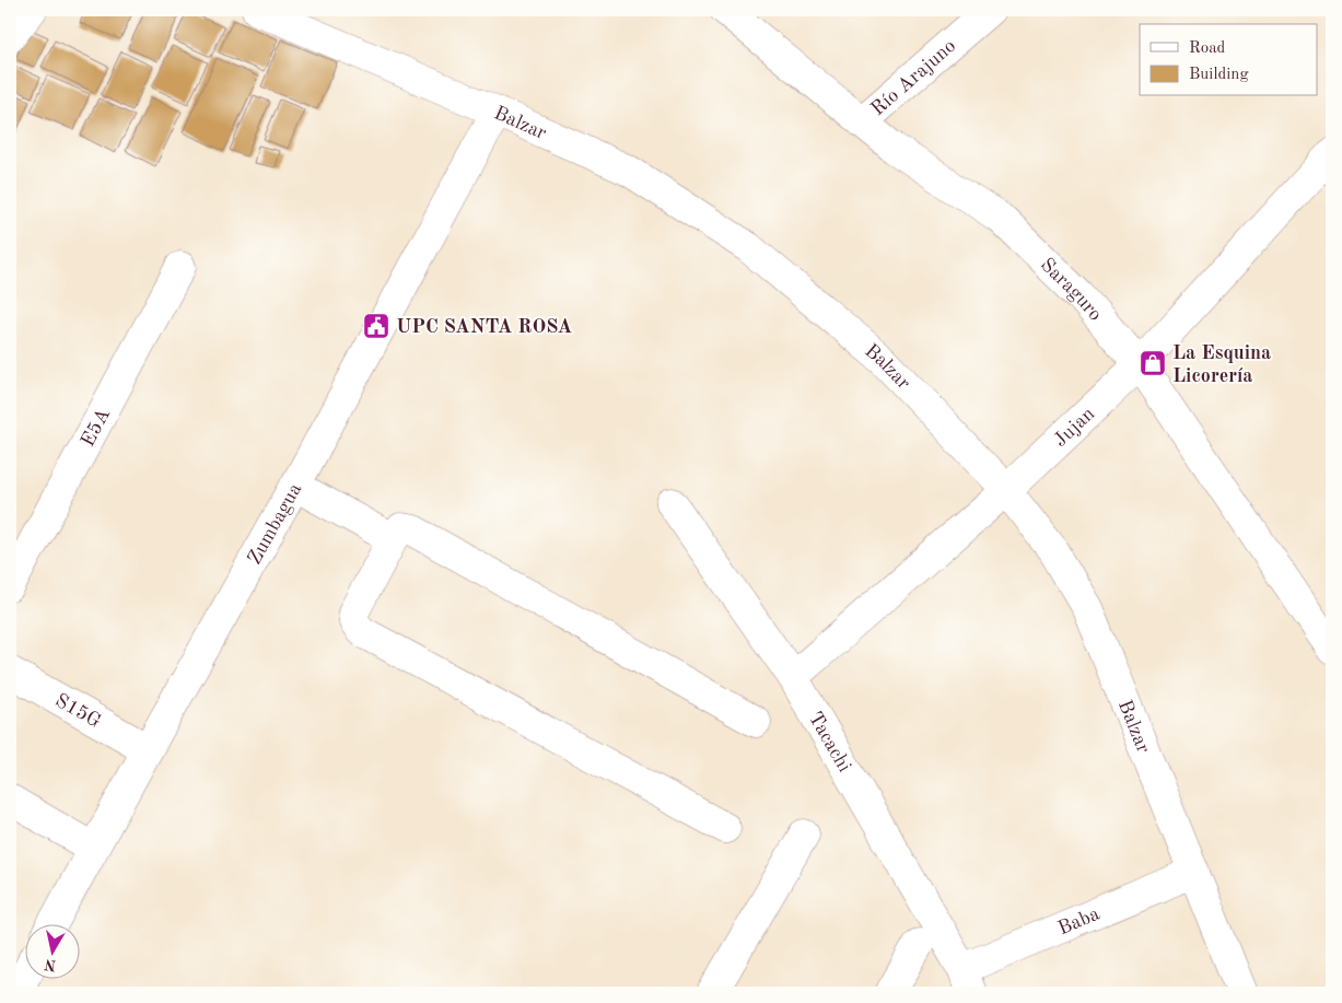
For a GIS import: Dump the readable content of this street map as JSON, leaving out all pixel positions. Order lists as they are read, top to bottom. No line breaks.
{"streets":{"street":["Río Arajuno","Balzar","Saraguro","E5A","Jujan","Zumbagua","S15G","Tacachi","Baba"]},"crossings":[["Río Arajuno","Saraguro"],["Balzar","Jujan"],["Balzar","Zumbagua"],["Balzar","Baba"],["Saraguro","Jujan"],["Jujan","Tacachi"],["Zumbagua","S15G"],["Tacachi","Baba"]],"places":{"public building":["UPC SANTA ROSA"],"shop":["La Esquina Licorería"]},"legend":["Road","Building"],"north":"bottom"}
